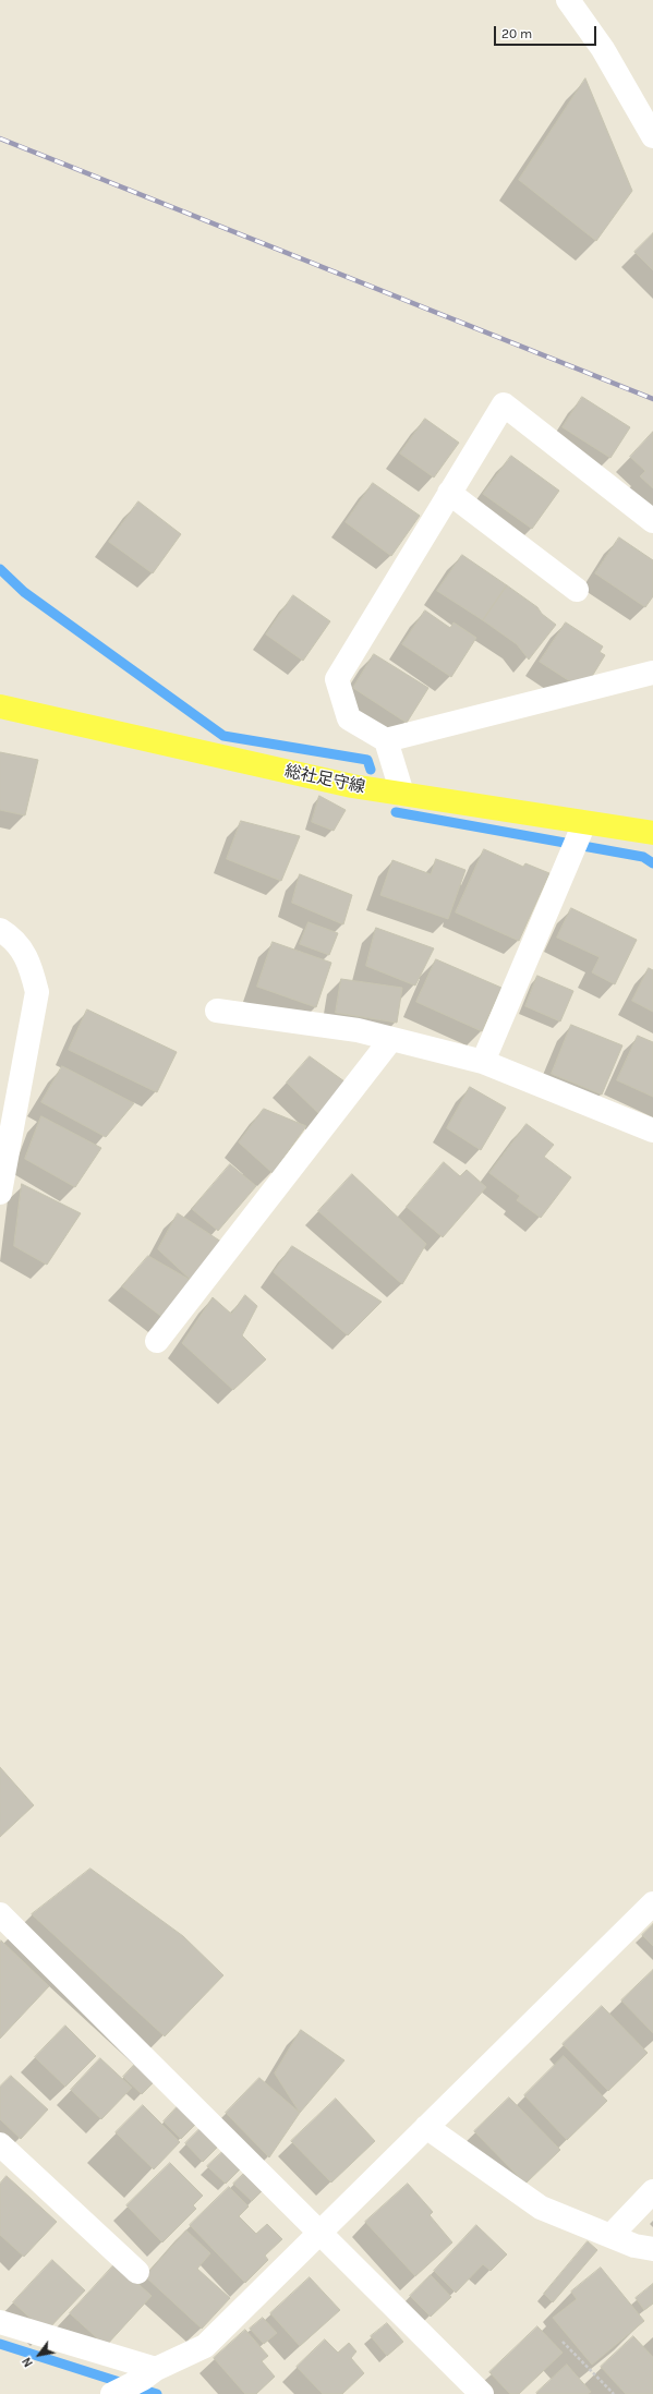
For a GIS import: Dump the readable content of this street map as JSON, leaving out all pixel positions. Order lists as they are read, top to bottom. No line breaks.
{"streets":{"main road":["総社足守線"]},"scale_bar":"20 m","north":"bottom left"}
